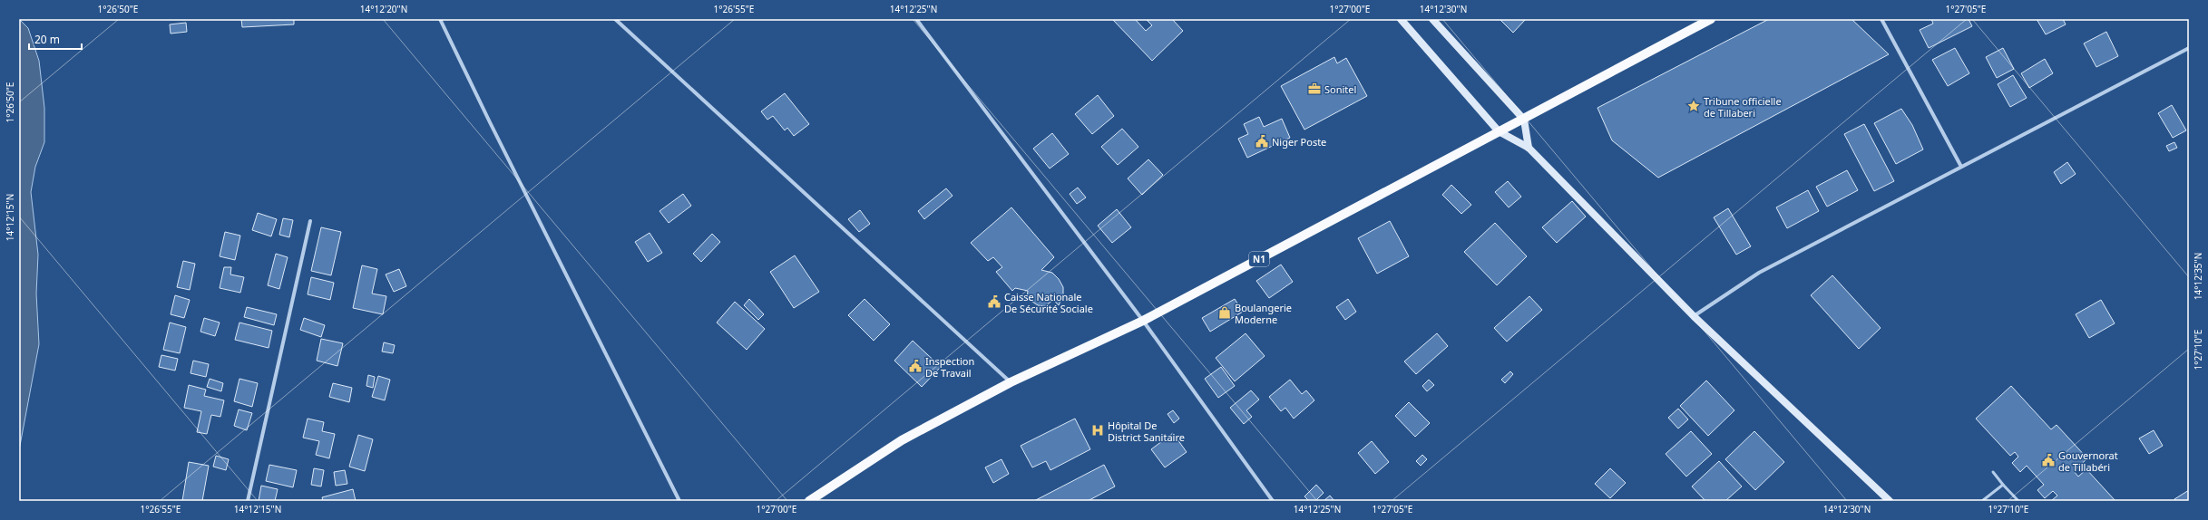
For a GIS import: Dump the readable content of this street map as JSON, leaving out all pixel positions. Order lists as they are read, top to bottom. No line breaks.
{"streets":{"main road":["N1"]},"places":{"office":["Sonitel"],"place":["Tribune officielle de Tillaberi"],"public building":["Niger Poste","Caisse Nationale De Sécurité Sociale","Inspection De Travail","Gouvernorat de Tillabéri"],"shop":["Boulangerie Moderne"],"hospital":["Hôpital De District Sanitaire"]},"scale_bar":"20 m","coordinates":["1°26'50\"E","14°12'20\"N","1°26'55\"E","14°12'25\"N","1°27'00\"E","14°12'30\"N","1°27'05\"E","14°12'15\"N","14°12'35\"N","1°27'10\"E"]}
